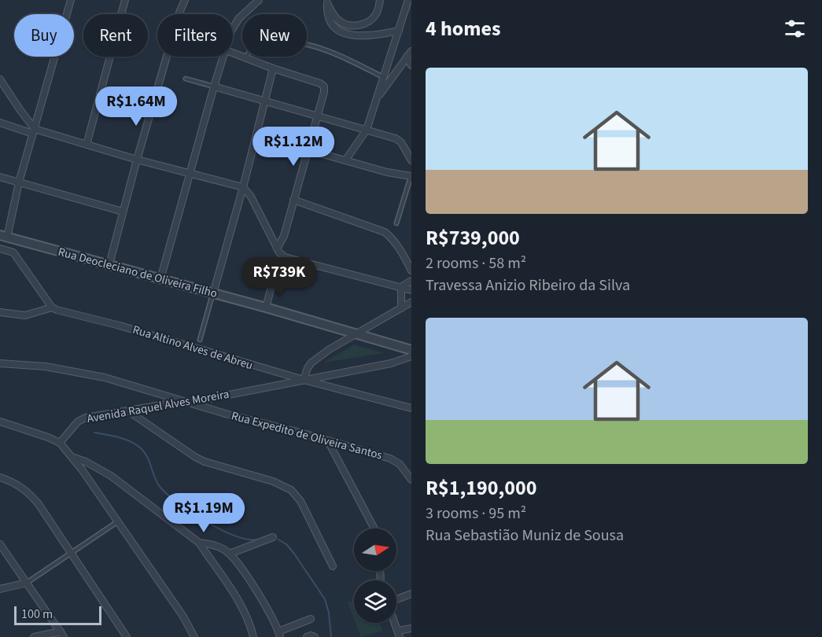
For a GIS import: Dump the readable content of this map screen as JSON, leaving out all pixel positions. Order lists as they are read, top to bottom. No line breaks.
{"streets":{"street":["Rua Deocleciano de Oliveira Filho","Rua Altino Alves de Abreu","Avenida Raquel Alves Moreira","Rua Expedito de Oliveira Santos"]},"crossings":[["Rua Altino Alves de Abreu","Avenida Raquel Alves Moreira"],["Avenida Raquel Alves Moreira","Rua Expedito de Oliveira Santos"]],"scale_bar":"100 m","north":"right","page":{"heading":"4 homes","chip":["Buy","Rent","Filters","New"],"list":[{"name":"R$739,000","note":"2 rooms · 58 m² · Travessa Anizio Ribeiro da Silva"},{"name":"R$1,190,000","note":"3 rooms · 95 m² · Rua Sebastião Muniz de Sousa"}],"price":["R$1.64M","R$1.12M","R$739K","R$1.19M"],"scale":"100 m"}}
